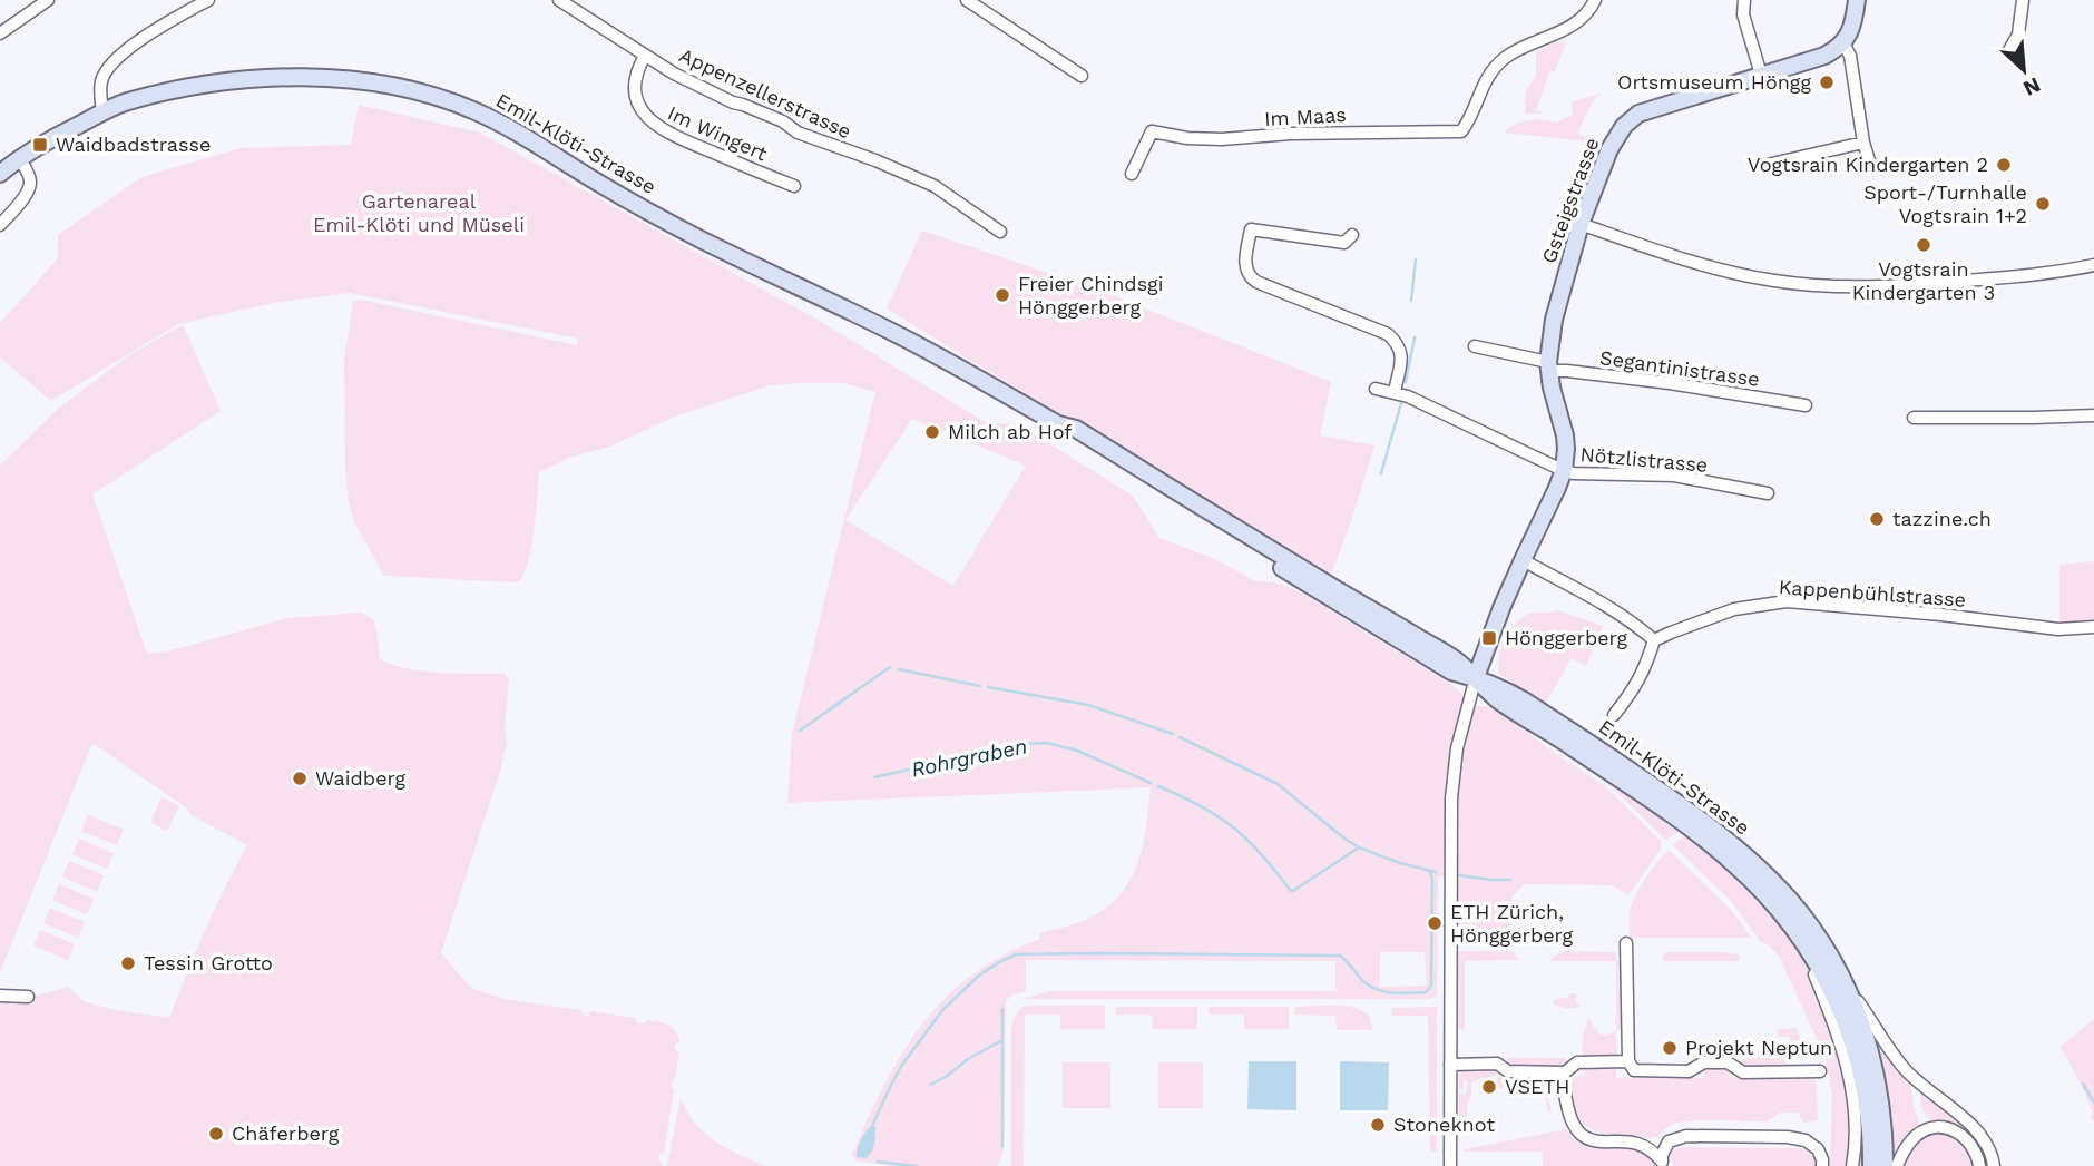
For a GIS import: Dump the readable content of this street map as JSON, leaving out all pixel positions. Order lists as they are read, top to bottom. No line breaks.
{"streets":{"street":["Appenzellerstrasse","Im Maas","Im Wingert","Emil-Klöti-Strasse","Gsteigstrasse","Segantinistrasse","Nötzlistrasse","Kappenbühlstrasse"]},"crossings":[["Appenzellerstrasse","Im Wingert"],["Emil-Klöti-Strasse","Gsteigstrasse"],["Gsteigstrasse","Segantinistrasse"],["Gsteigstrasse","Nötzlistrasse"]],"water":["Rohrgraben"],"parks":["Gartenareal Emil-Klöti und Müseli"],"places":{"other":["Ortsmuseum Höngg","Vogtsrain Kindergarten 2","Sport-/Turnhalle Vogtsrain 1+2","Vogtsrain Kindergarten 3","Freier Chindsgi Hönggerberg","Milch ab Hof","tazzine.ch","Waidberg","ETH Zürich, Hönggerberg","Tessin Grotto","Projekt Neptun","VSETH","Stoneknot","Chäferberg"],"transit":["Waidbadstrasse","Hönggerberg"]},"north":"bottom right"}
